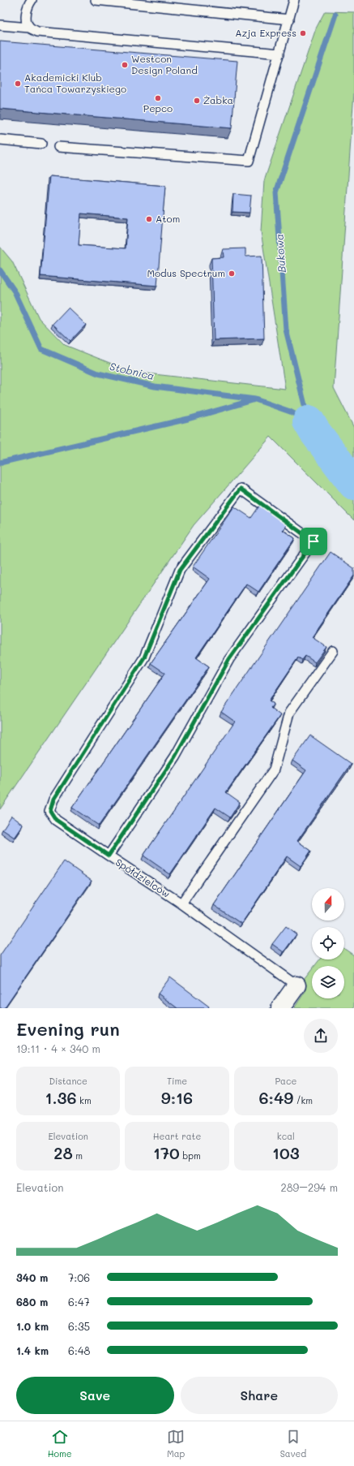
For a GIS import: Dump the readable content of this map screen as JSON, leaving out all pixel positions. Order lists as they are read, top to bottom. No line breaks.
{"streets":{"street":["Spółdzielców"]},"water":["Bukowa","Stobnica"],"places":["Azja Express","Westcon Design Poland","Akademicki Klub Tańca Towarzyskiego","Pepco","Żabka","Atom","Modus Spectrum"],"north":"top","page":{"heading":["Evening run","19:11 · 4 × 340 m"],"stats":[["Distance","1.36 km"],["Time","9:16"],["Pace","6:49 /km"],["Elevation","28 m"],["Heart rate","170 bpm"],["kcal","103"]],"chart":["Elevation","289–294 m"],"list":[{"name":"340 m","note":"7:06"},{"name":"680 m","note":"6:47"},{"name":"1.0 km","note":"6:35"},{"name":"1.4 km","note":"6:48"}],"buttons":["Save","Share"],"tabs":["Home","Map","Saved"]}}
